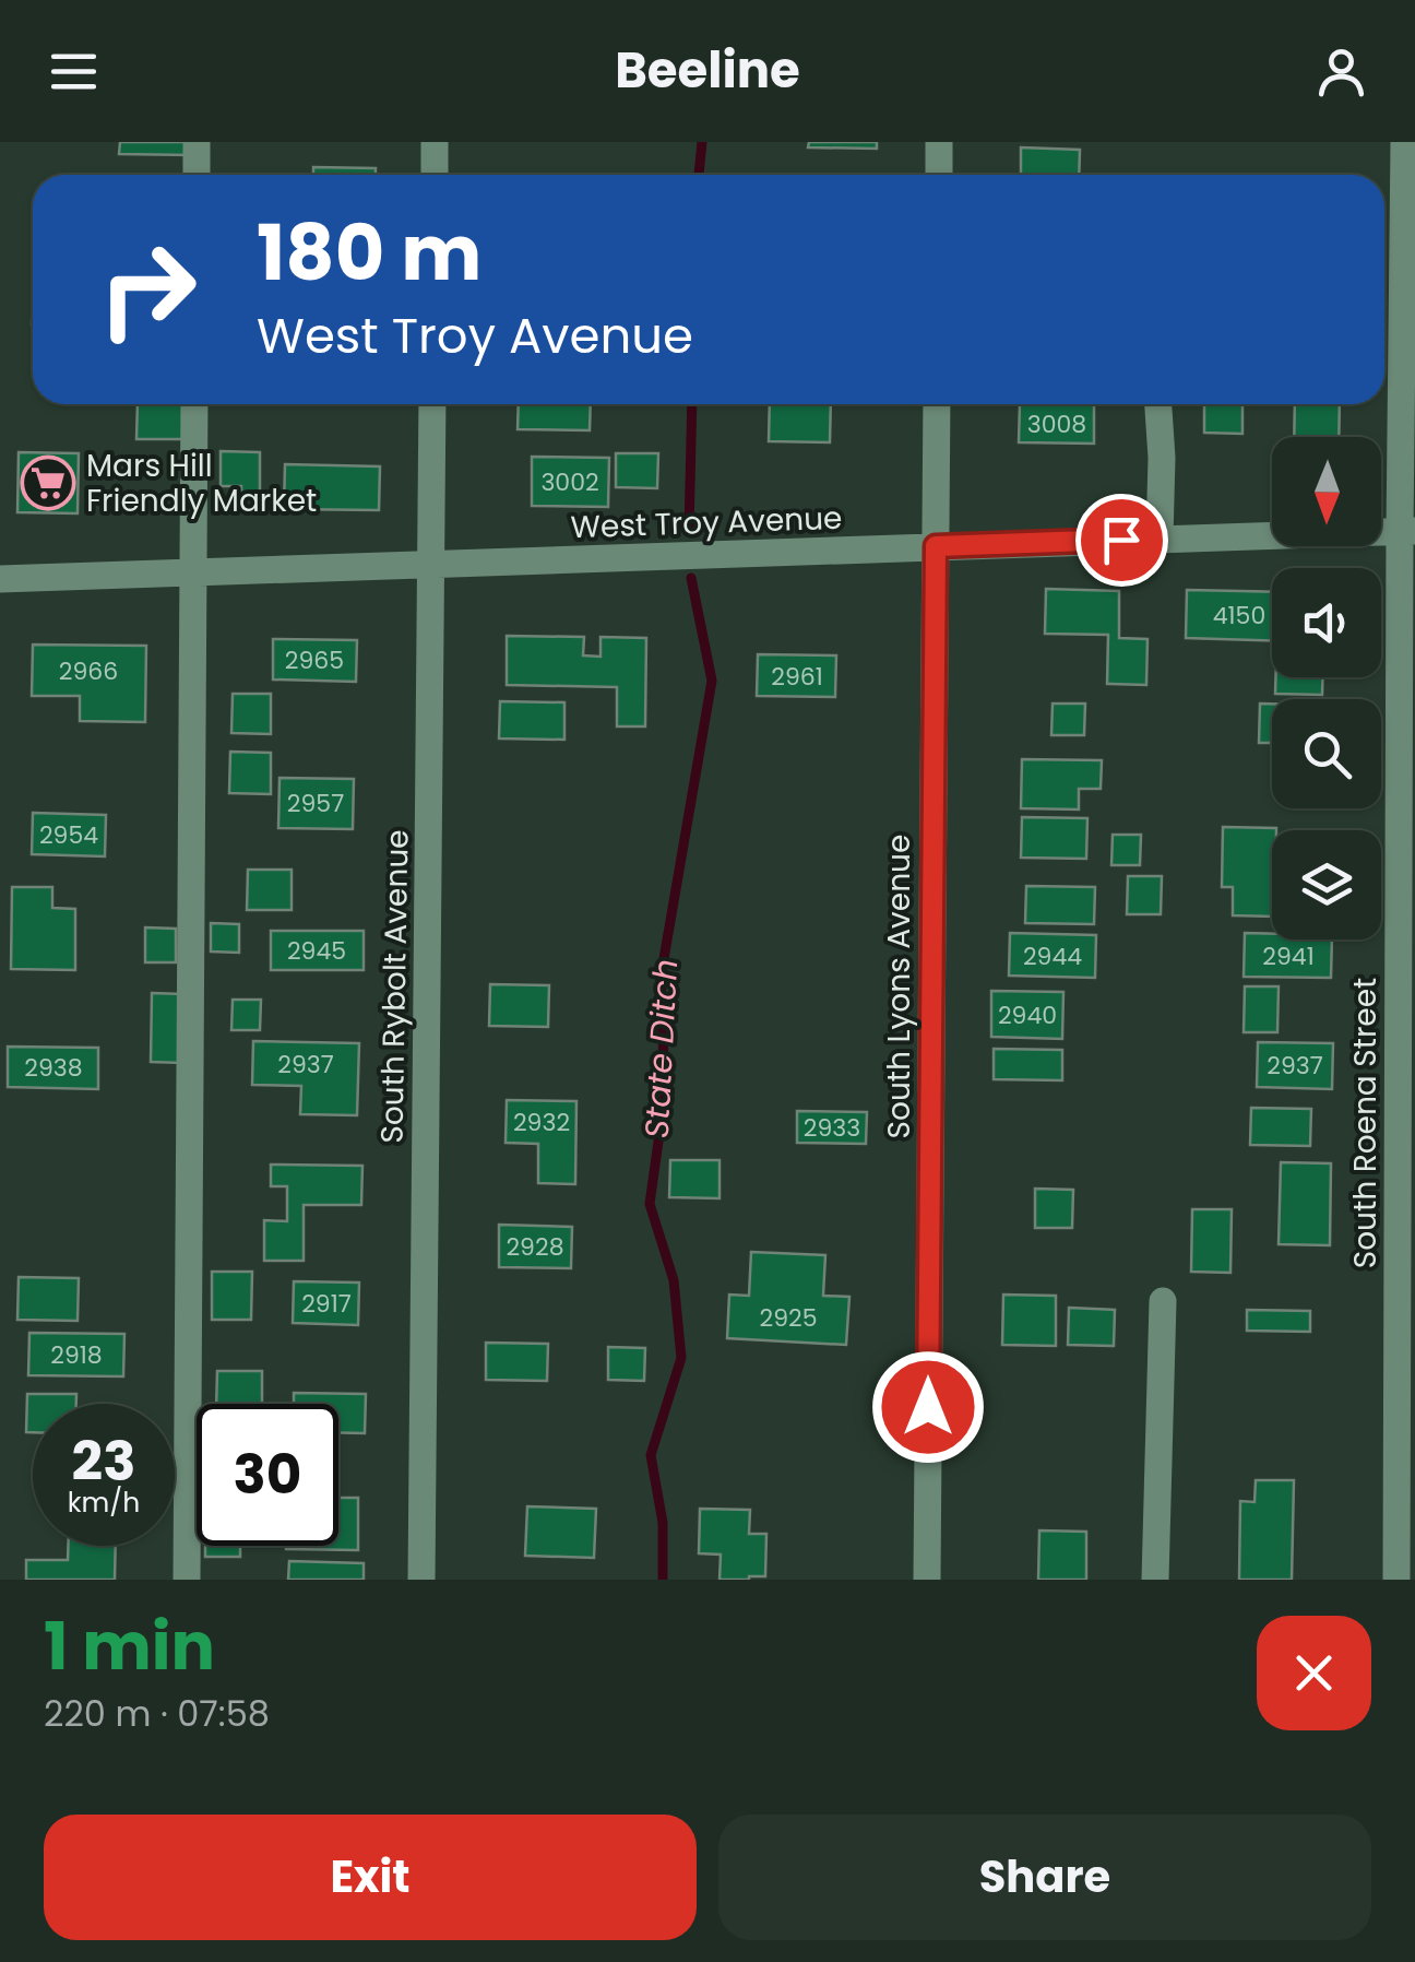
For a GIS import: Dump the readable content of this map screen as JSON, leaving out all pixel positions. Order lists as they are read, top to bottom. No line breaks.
{"streets":{"street":["West Troy Avenue","South Rybolt Avenue","South Lyons Avenue","South Roena Street"]},"crossings":[["West Troy Avenue","South Rybolt Avenue"],["West Troy Avenue","South Lyons Avenue"],["West Troy Avenue","South Roena Street"]],"water":["State Ditch"],"places":{"supermarket":["Mars Hill Friendly Market"]},"house_numbers":["3008","3002","4150","2965","2966","2961","2957","2954","2945","2944","2941","2940","2937","2937","2938","2932","2933","2928","2917","2925","2918"],"north":"bottom","page":{"header":"Beeline","turn":["180 m","West Troy Avenue"],"speed":"23 km/h","limit":"30","heading":["1 min","220 m · 07:58"],"buttons":["Exit","Share"]}}
